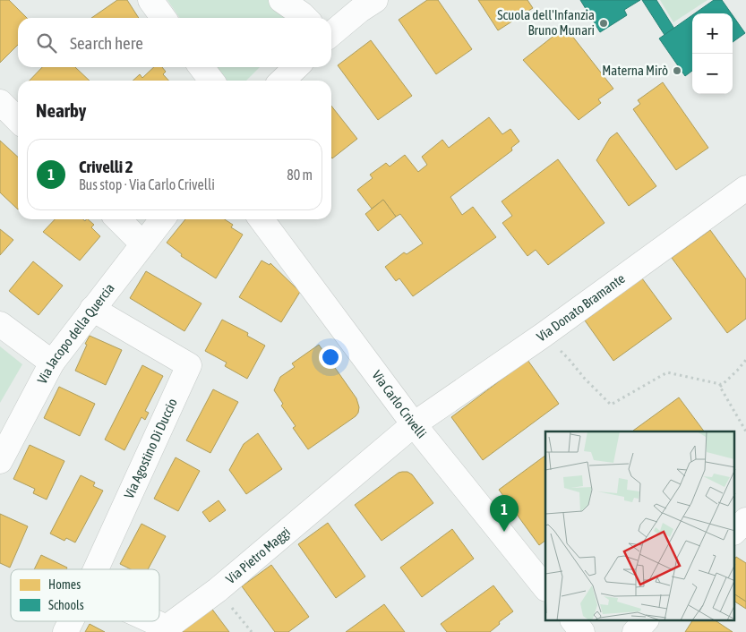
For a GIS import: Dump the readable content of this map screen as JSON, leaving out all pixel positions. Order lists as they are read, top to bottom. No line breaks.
{"streets":{"street":["Via Donato Bramante","Via Jacopo della Quercia","Via Carlo Crivelli","Via Agostino Di Duccio","Via Pietro Maggi"]},"crossings":[["Via Donato Bramante","Via Carlo Crivelli"],["Via Donato Bramante","Via Pietro Maggi"],["Via Jacopo della Quercia","Via Agostino Di Duccio"],["Via Carlo Crivelli","Via Pietro Maggi"]],"places":["Scuola dell'Infanzia Bruno Munari","Materna Mirò"],"legend":["Homes","Schools"],"page":{"map_buttons":["+","−"],"search":"Search here","heading":"Nearby","list":[{"mark":"1","name":"Crivelli 2","note":"Bus stop · Via Carlo Crivelli","value":"80 m"}],"pins":"1"}}
